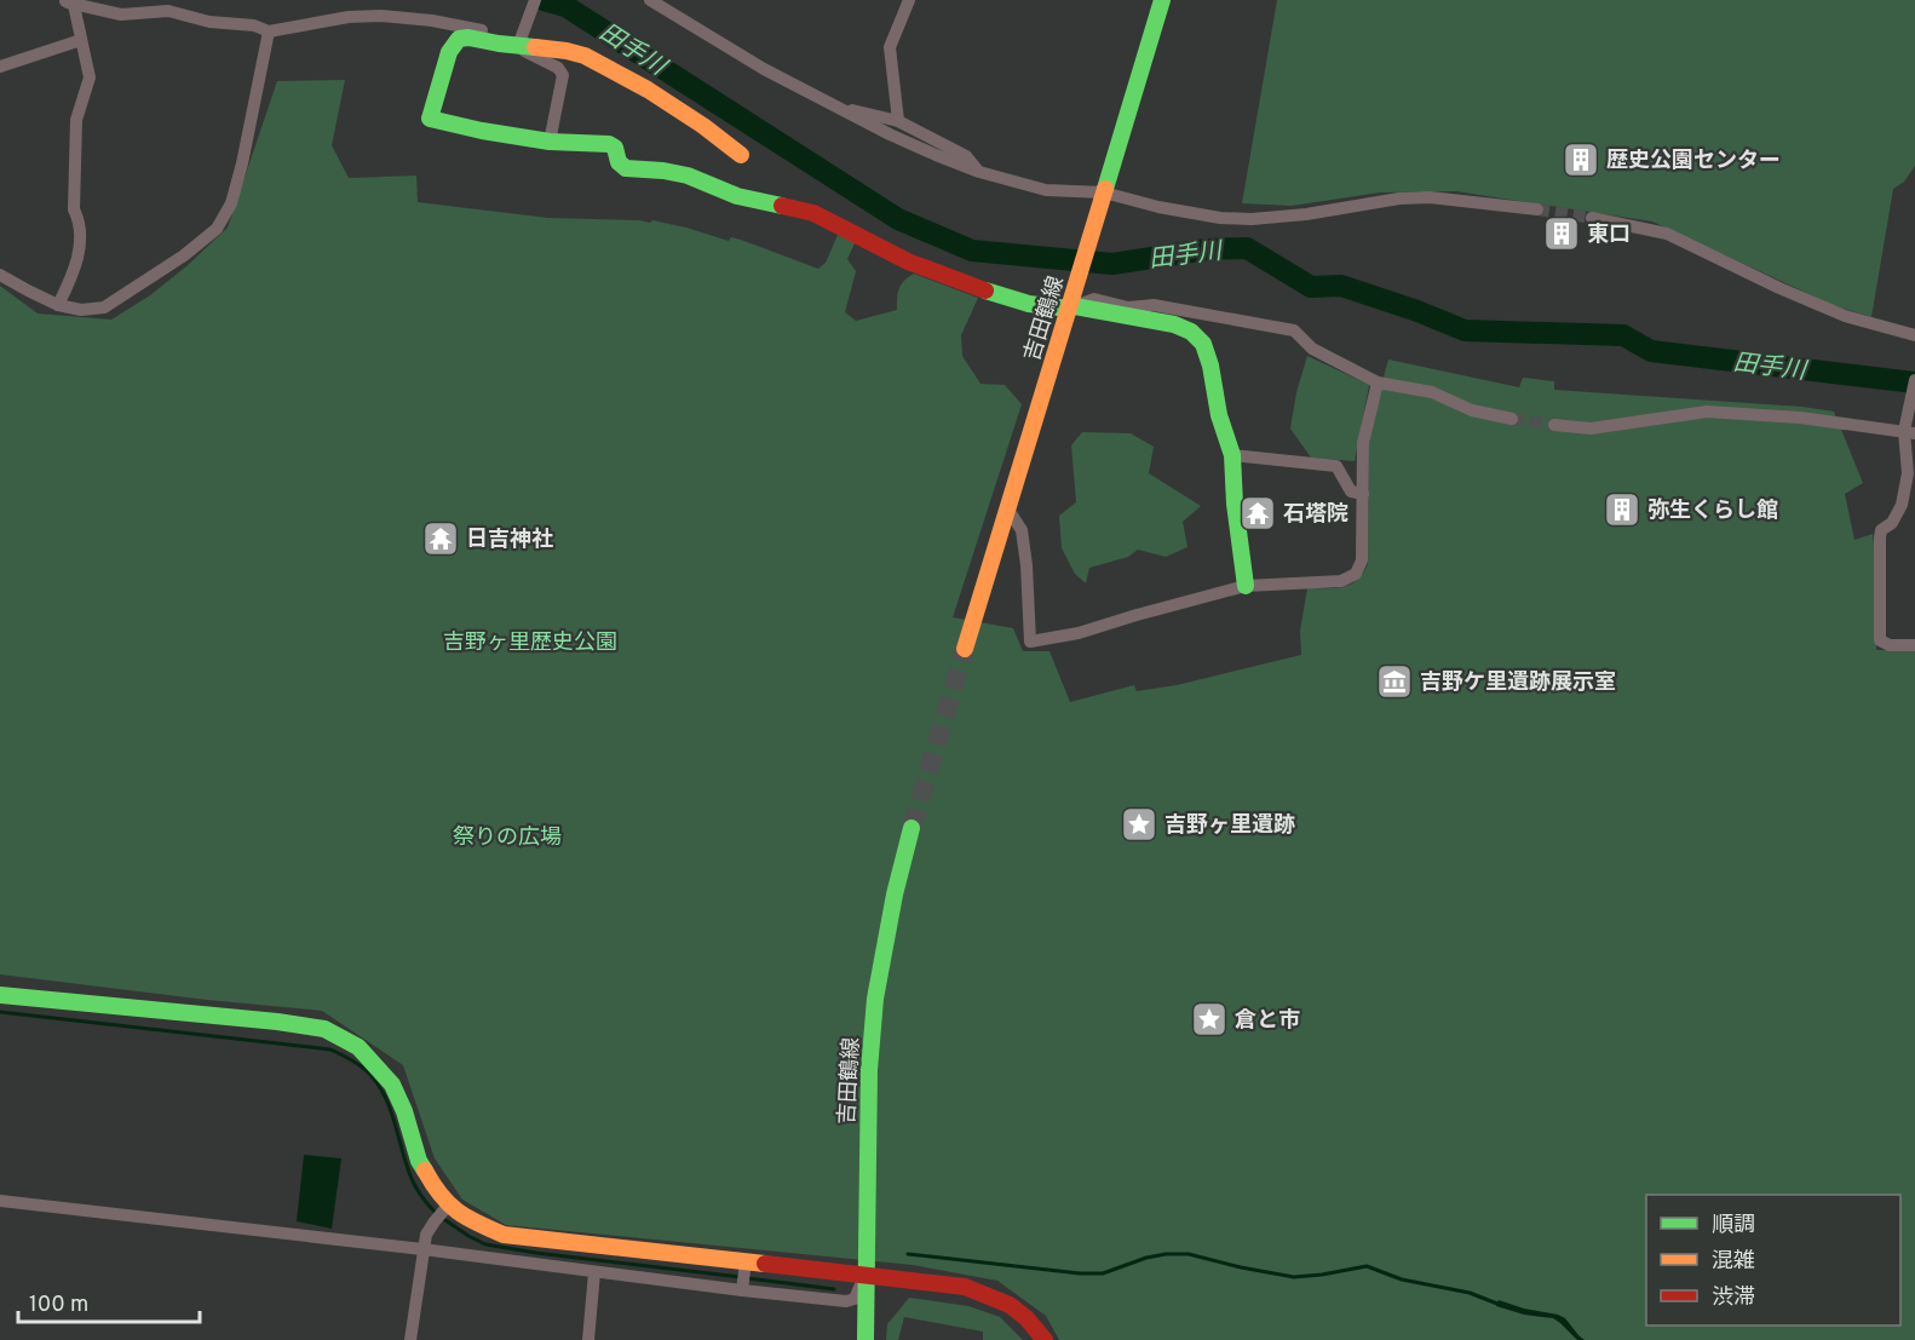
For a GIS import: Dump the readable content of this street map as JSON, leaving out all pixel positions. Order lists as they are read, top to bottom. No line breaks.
{"streets":{"street":["吉田鶴線"]},"water":["田手川"],"parks":["吉野ヶ里歴史公園","祭りの広場"],"places":{"building":["歴史公園センター","東口","弥生くらし館"],"temple":["石塔院","日吉神社"],"museum":["吉野ケ里遺跡展示室"],"place":["吉野ヶ里遺跡","倉と市"]},"legend":["順調","混雑","渋滞"],"scale_bar":"100 m"}
